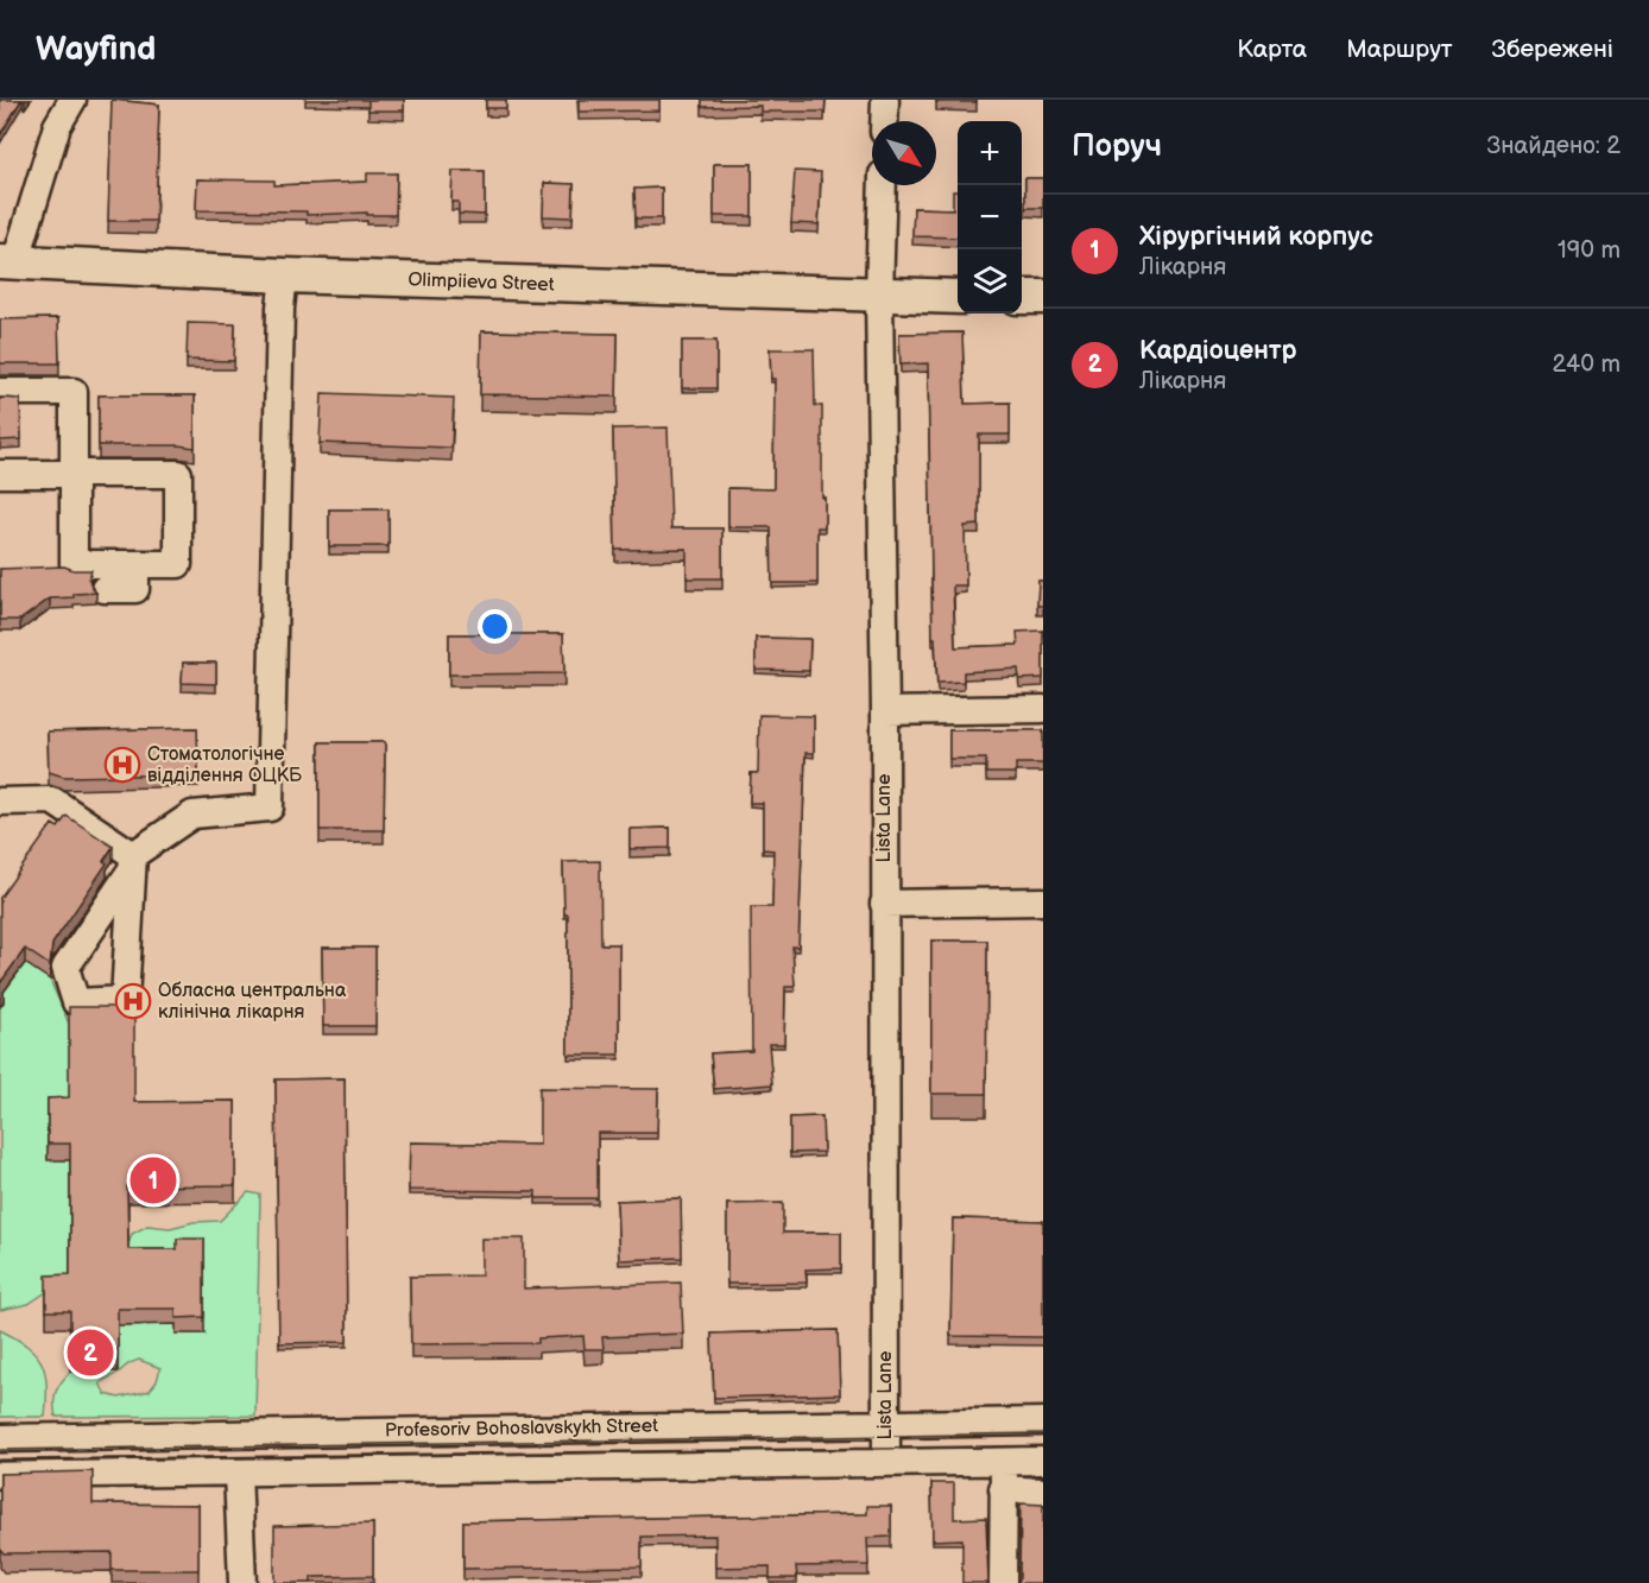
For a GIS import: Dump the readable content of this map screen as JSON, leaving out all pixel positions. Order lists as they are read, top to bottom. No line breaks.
{"streets":{"main road":["Olimpiieva Street"],"street":["Lista Lane","Profesoriv Bohoslavskykh Street"]},"crossings":[["Olimpiieva Street","Lista Lane"],["Lista Lane","Profesoriv Bohoslavskykh Street"]],"places":{"hospital":["Стоматологічне відділення ОЦКБ","Обласна центральна клінічна лікарня"]},"north":"bottom right","page":{"header":"Wayfind","nav":["Карта","Маршрут","Збережені"],"heading":["Поруч","Знайдено: 2"],"map_buttons":["+","−"],"list":[{"mark":"1","name":"Хірургічний корпус","note":"Лікарня","value":"190 m"},{"mark":"2","name":"Кардіоцентр","note":"Лікарня","value":"240 m"}],"pins":["1","2"]}}
